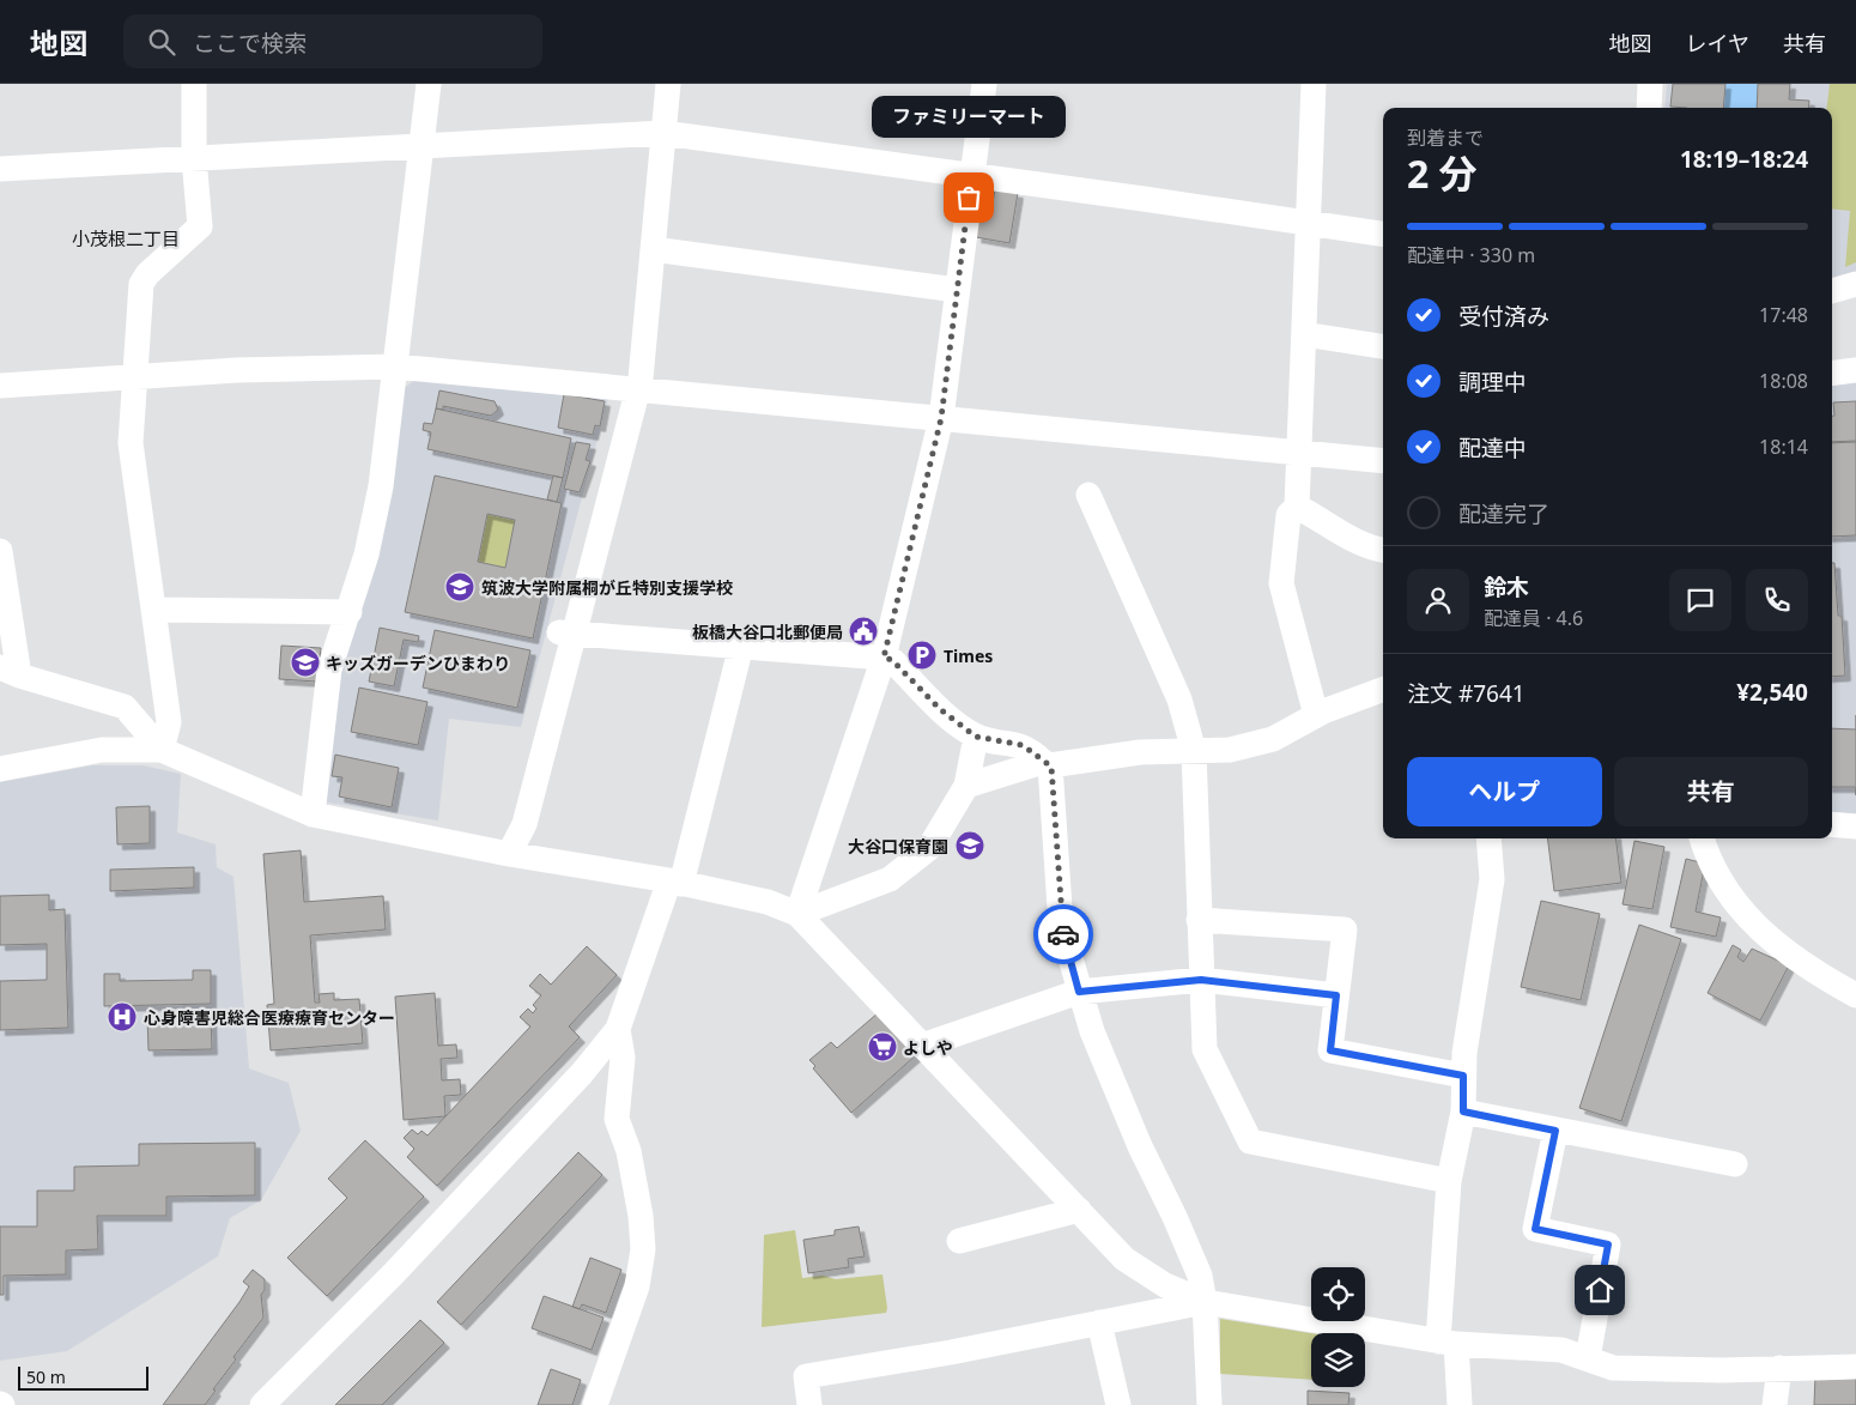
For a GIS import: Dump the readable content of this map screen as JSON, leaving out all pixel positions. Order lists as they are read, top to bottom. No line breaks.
{"districts":["小茂根二丁目"],"places":{"other":["ファミリーマート"],"school or university":["筑波大学附属桐が丘特別支援学校","キッズガーデンひまわり","大谷口保育園"],"public building":["板橋大谷口北郵便局"],"parking":["Times"],"hospital":["心身障害児総合医療療育センター"],"supermarket":["よしや"]},"scale_bar":"50 m","page":{"header":"地図","search":"ここで検索","nav":["地図","レイヤ","共有"],"bubble":"ファミリーマート","heading":["2 分","到着まで","18:19–18:24"],"panel":["鈴木","配達員 · 4.6","注文 #7641","¥2,540"],"bar":"配達中 · 330 m","list":[["受付済み","17:48"],["調理中","18:08"],["配達中","18:14"],"配達完了"],"buttons":["ヘルプ","共有"],"scale":"50 m"}}
